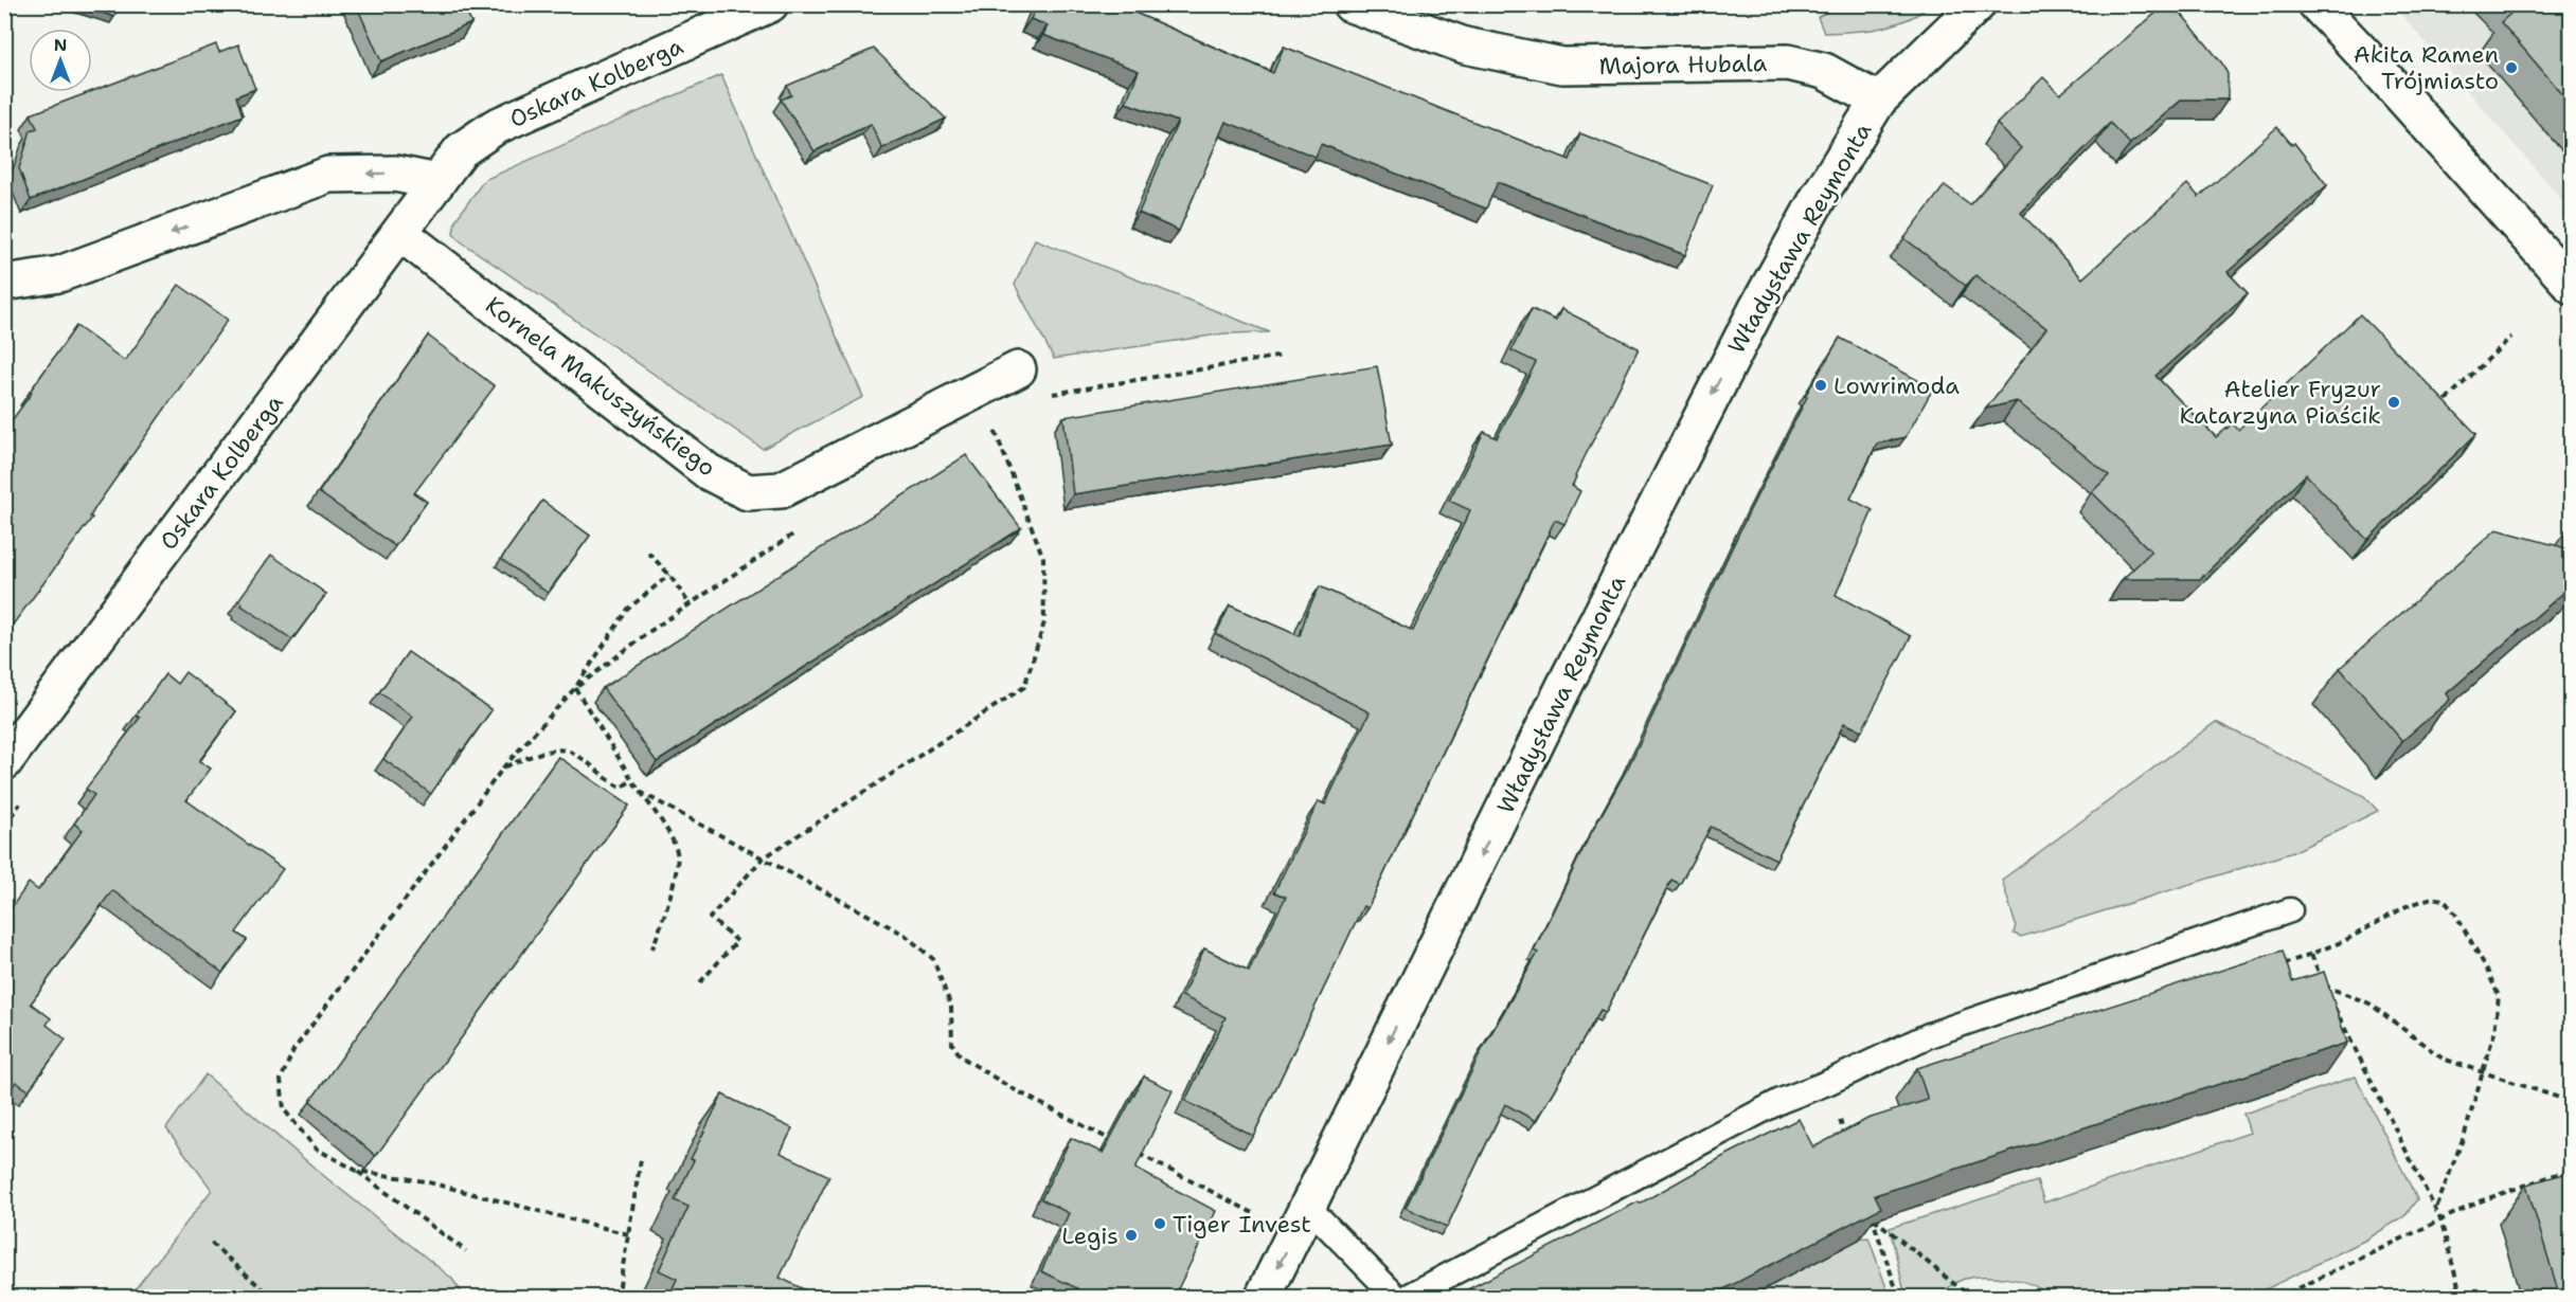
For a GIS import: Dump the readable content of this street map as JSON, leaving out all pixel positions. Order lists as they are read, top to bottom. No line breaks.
{"streets":{"street":["Majora Hubala","Oskara Kolberga","Władysława Reymonta","Kornela Makuszyńskiego"]},"crossings":[["Majora Hubala","Władysława Reymonta"],["Oskara Kolberga","Kornela Makuszyńskiego"]],"one_way":["Władysława Reymonta"],"places":["Akita Ramen Trójmiasto","Lowrimoda","Atelier Fryzur Katarzyna Piaścik","Tiger Invest","Legis"],"north":"top"}
